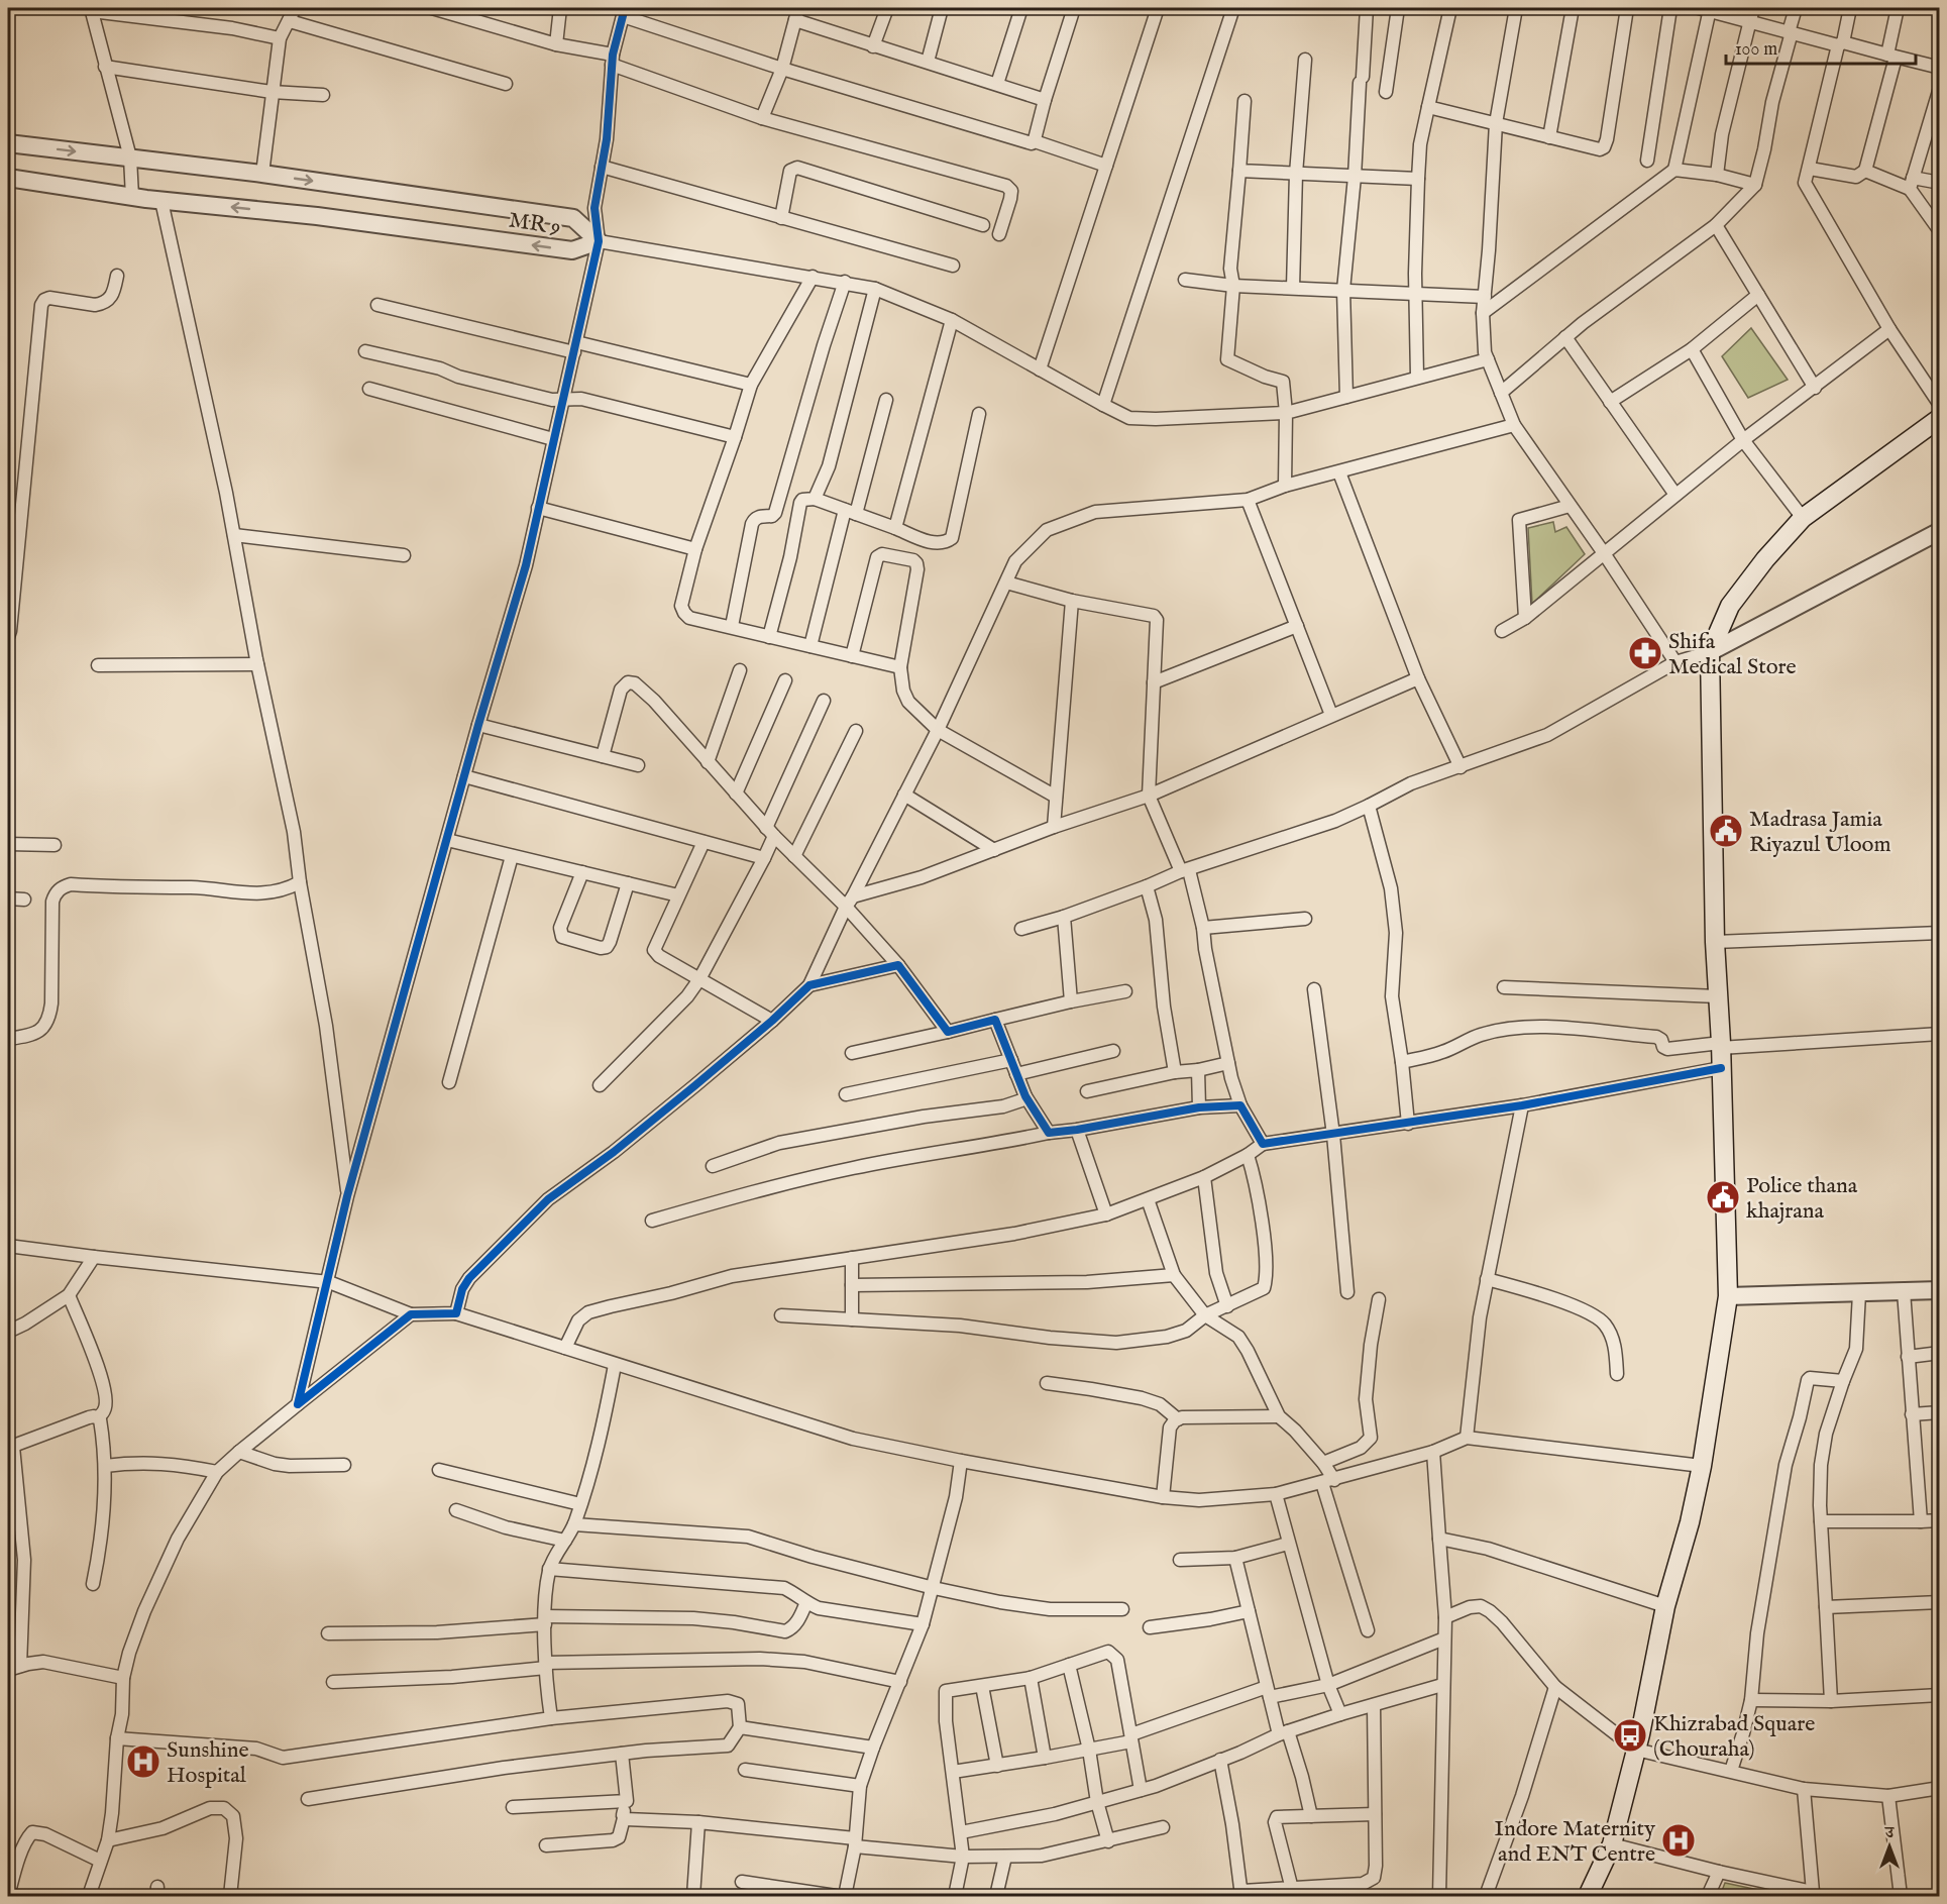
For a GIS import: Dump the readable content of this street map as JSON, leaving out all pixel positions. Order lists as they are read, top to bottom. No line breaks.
{"streets":{"street":["MR 9"]},"places":{"pharmacy":["Shifa Medical Store"],"public building":["Madrasa Jamia Riyazul Uloom","Police thana khajrana"],"bus stop":["Khizrabad Square (Chouraha)"],"hospital":["Sunshine Hospital","Indore Maternity and ENT Centre"]},"scale_bar":"100 m","north":"top"}
